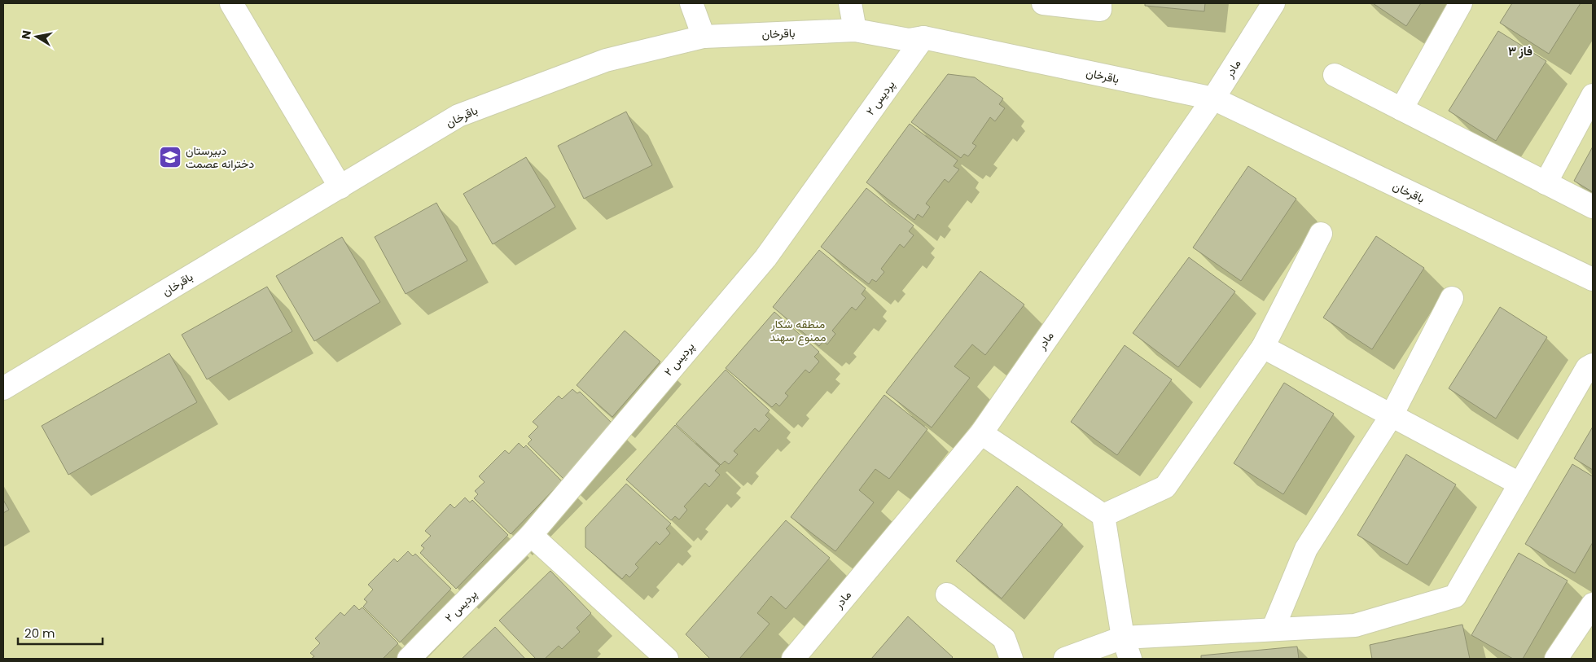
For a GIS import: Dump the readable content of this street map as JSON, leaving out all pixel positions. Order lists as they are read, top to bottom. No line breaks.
{"streets":{"street":["باقرخان","مادر","پردیس ۲"]},"crossings":[["باقرخان","مادر"],["باقرخان","پردیس ۲"]],"districts":["فاز ۳"],"parks":["منطقه شکار ممنوع سهند"],"places":{"school or university":["دبیرستان دخترانه عصمت"]},"scale_bar":"20 m","north":"left"}
